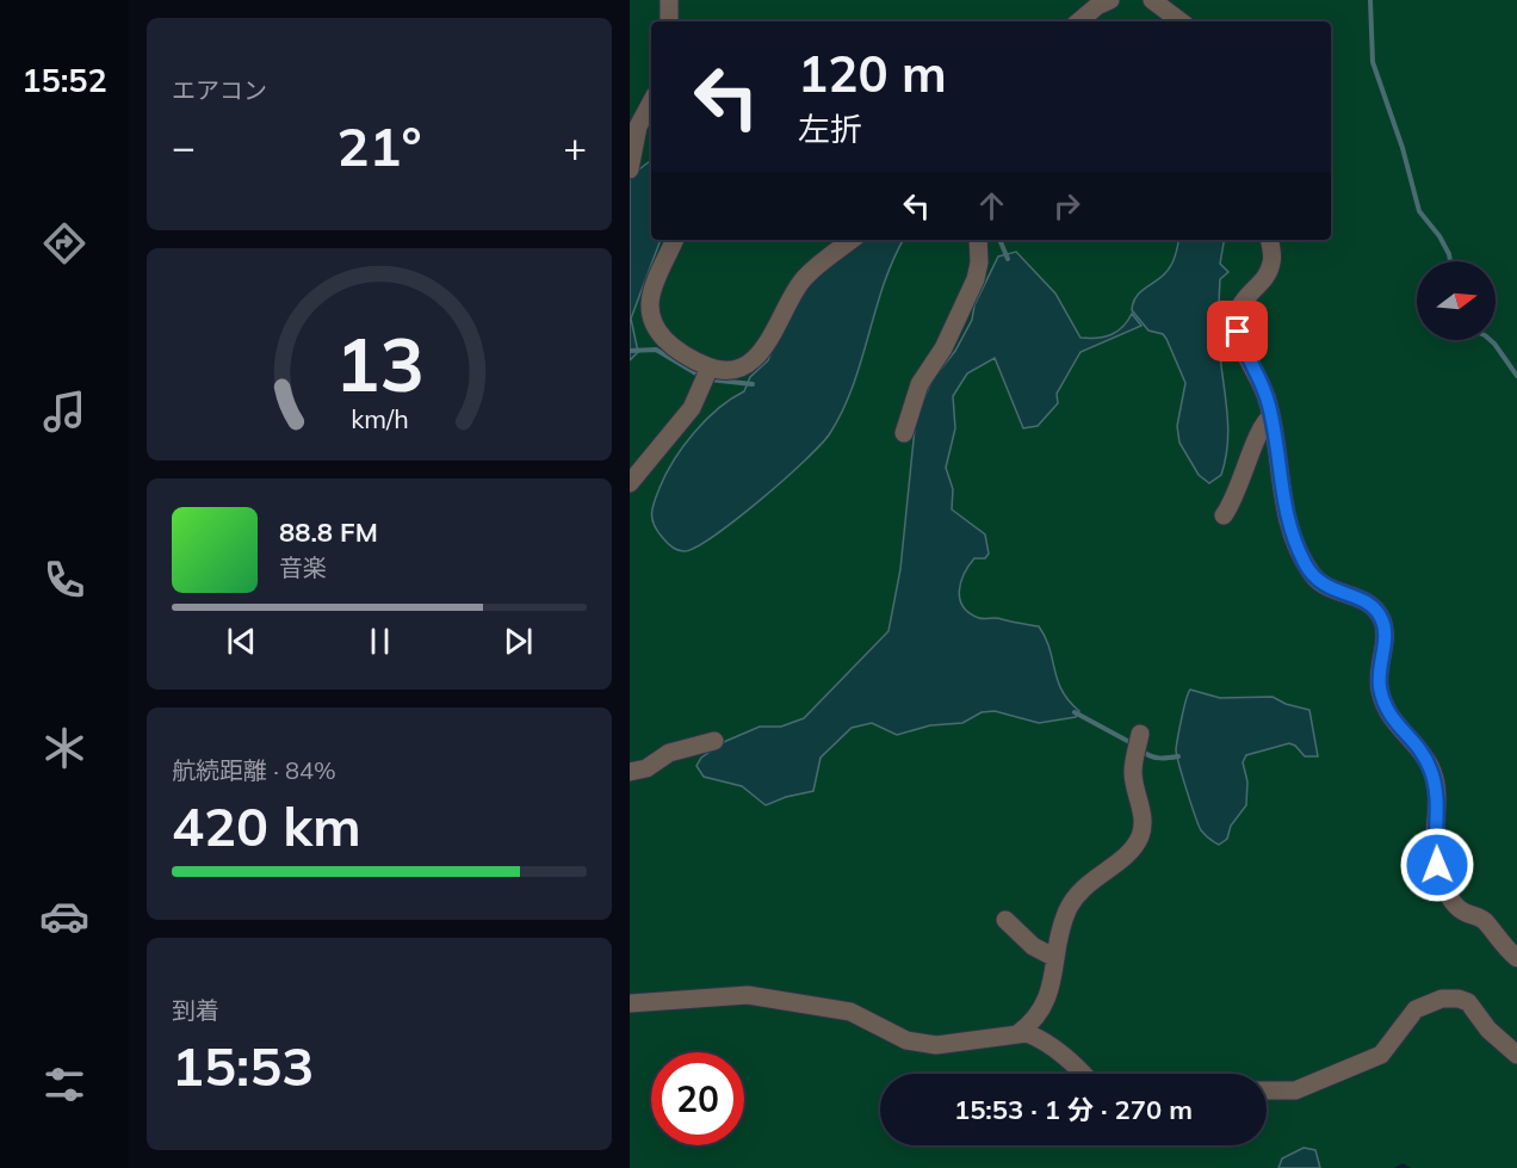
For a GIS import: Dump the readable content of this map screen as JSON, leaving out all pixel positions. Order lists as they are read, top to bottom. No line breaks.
{"north":"right","page":{"tabs":"15:52","tile":["エアコン",["航続距離 · 84%","420 km"],["到着","15:53"]],"turn":["120 m","左折"],"heat":["−","21°","+"],"song":["88.8 FM","音楽"],"limit":"20","trip":"15:53 · 1 分 · 270 m","gauge":["13","km/h"]}}
